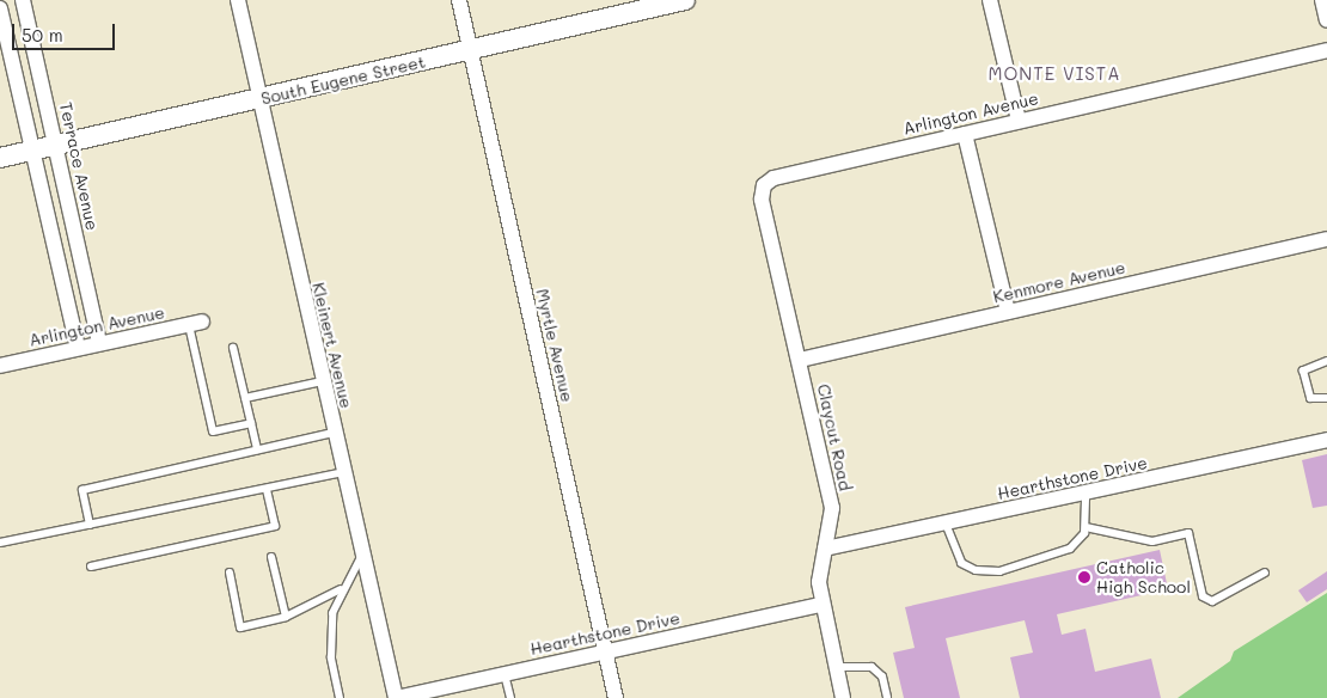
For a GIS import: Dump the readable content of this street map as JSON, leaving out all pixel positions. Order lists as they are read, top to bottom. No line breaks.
{"streets":{"street":["South Eugene Street","Arlington Avenue","Terrace Avenue","Kenmore Avenue","Kleinert Avenue","Myrtle Avenue","Claycut Road","Hearthstone Drive"]},"crossings":[["South Eugene Street","Terrace Avenue"],["South Eugene Street","Kleinert Avenue"],["South Eugene Street","Myrtle Avenue"],["Arlington Avenue","Terrace Avenue"],["Arlington Avenue","Claycut Road"],["Kenmore Avenue","Claycut Road"],["Kleinert Avenue","Hearthstone Drive"],["Myrtle Avenue","Hearthstone Drive"],["Claycut Road","Hearthstone Drive"]],"districts":["MONTE VISTA"],"places":["Catholic High School"],"scale_bar":"50 m"}
